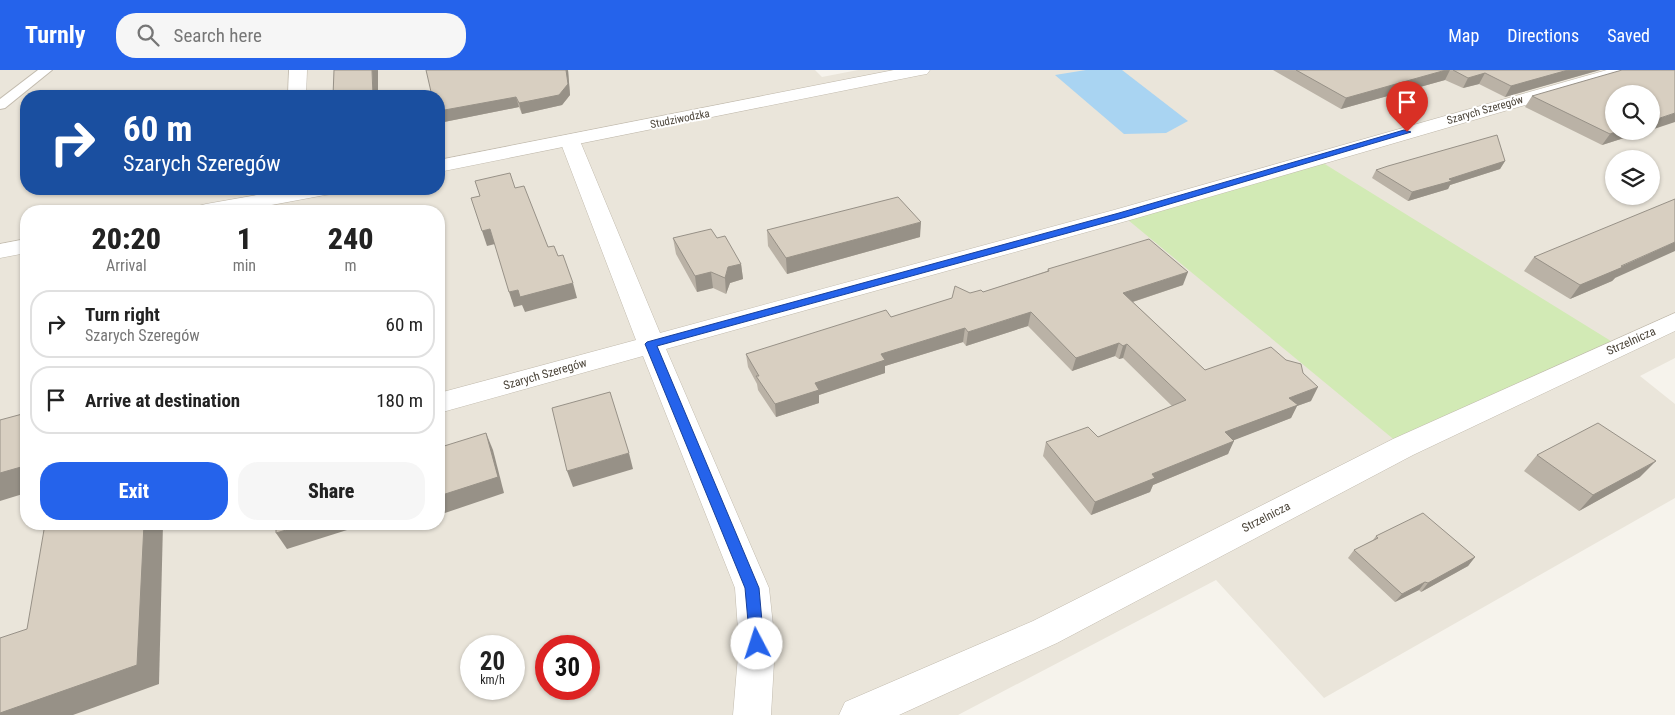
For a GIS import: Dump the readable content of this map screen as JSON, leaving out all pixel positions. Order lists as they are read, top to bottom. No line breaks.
{"streets":{"street":["Szarych Szeregów","Studziwodzka","Strzelnicza"]},"page":{"header":"Turnly","search":"Search here","nav":["Map","Directions","Saved"],"turn":["60 m","Szarych Szeregów"],"eta":["20:20","Arrival","1","min","240","m"],"list":[{"name":"Turn right","note":"Szarych Szeregów","value":"60 m"},{"name":"Arrive at destination","value":"180 m"}],"buttons":["Exit","Share"],"speed":"20 km/h","limit":"30"}}
